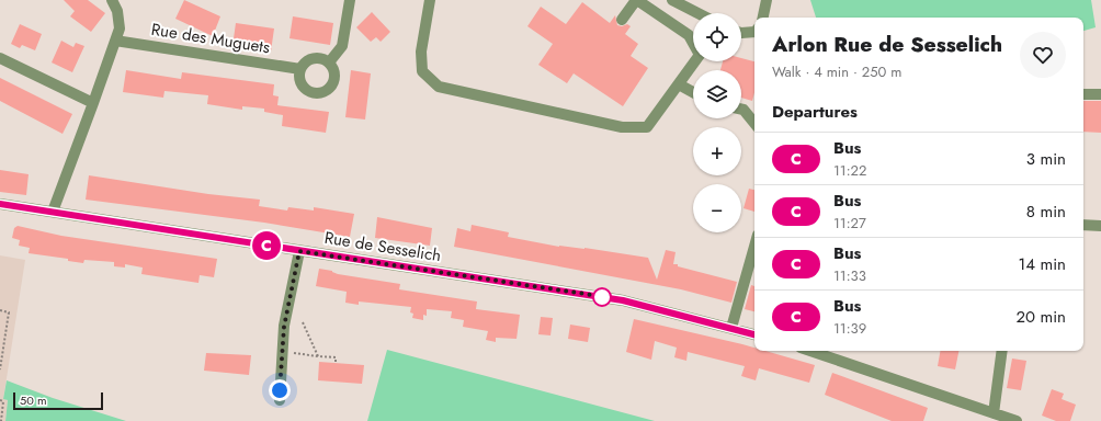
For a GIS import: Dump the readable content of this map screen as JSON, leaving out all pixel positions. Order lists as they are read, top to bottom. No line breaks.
{"streets":{"street":["Rue des Muguets","Rue de Sesselich"]},"lines":["bus line C"],"scale_bar":"50 m","page":{"on_map":"C","map_buttons":["+","−"],"heading":[["Arlon Rue de Sesselich","Walk · 4 min · 250 m"],"Departures"],"list":[{"mark":"C","name":"Bus","note":"11:22","value":"3 min"},{"mark":"C","name":"Bus","note":"11:27","value":"8 min"},{"mark":"C","name":"Bus","note":"11:33","value":"14 min"},{"mark":"C","name":"Bus","note":"11:39","value":"20 min"}],"scale":"50 m"}}
